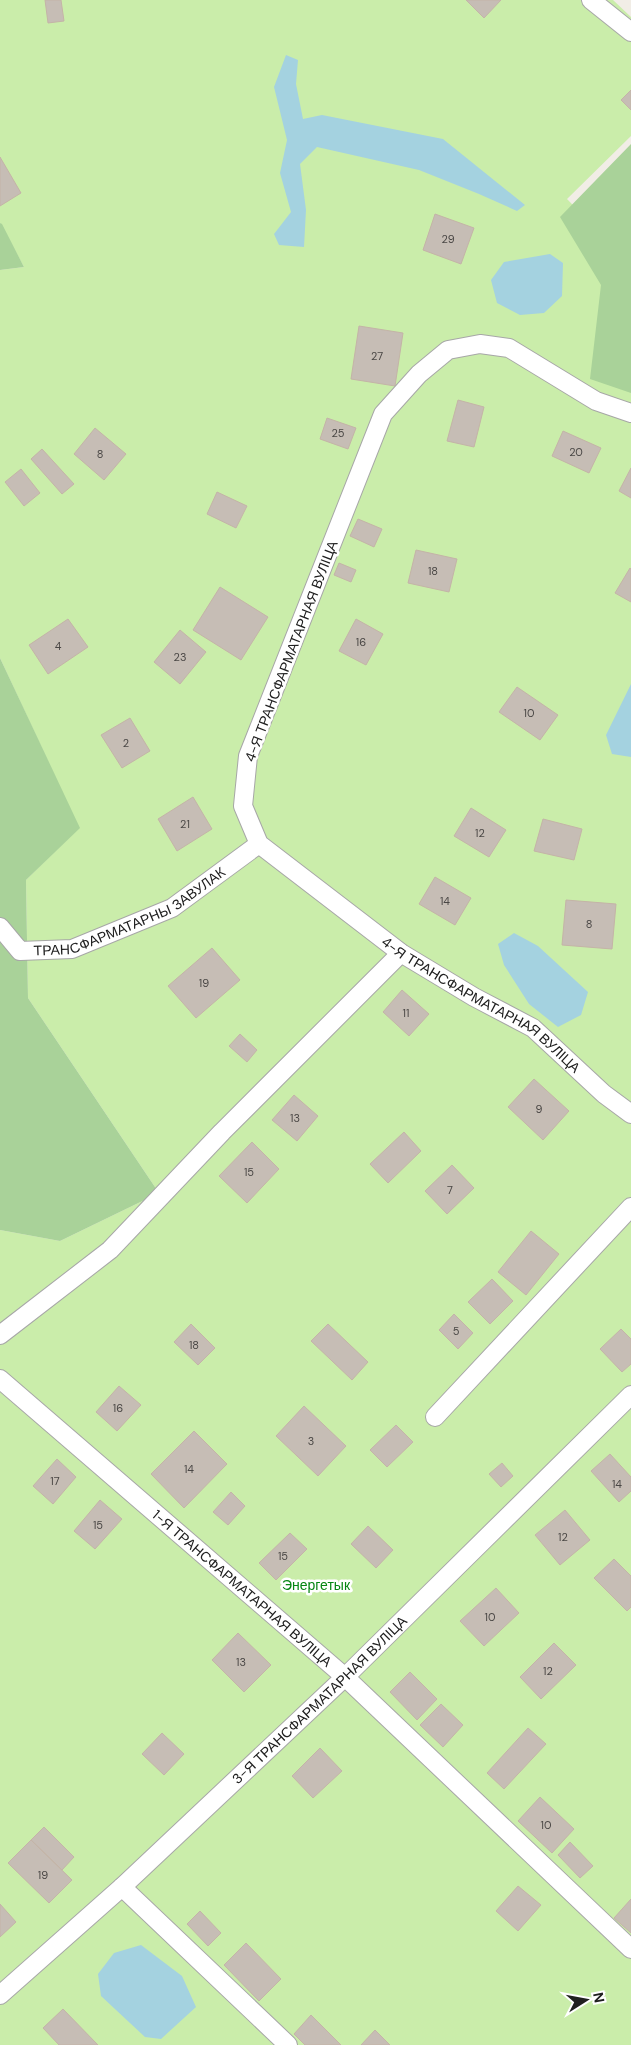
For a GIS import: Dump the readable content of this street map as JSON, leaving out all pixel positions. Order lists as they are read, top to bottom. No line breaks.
{"streets":{"lane":["4-Я ТРАНСФАРМАТАРНАЯ ВУЛІЦА","ТРАНСФАРМАТАРНЫ ЗАВУЛАК","1-Я ТРАНСФАРМАТАРНАЯ ВУЛІЦА","3-Я ТРАНСФАРМАТАРНАЯ ВУЛІЦА"]},"crossings":[["4-Я ТРАНСФАРМАТАРНАЯ ВУЛІЦА","ТРАНСФАРМАТАРНЫ ЗАВУЛАК"],["1-Я ТРАНСФАРМАТАРНАЯ ВУЛІЦА","3-Я ТРАНСФАРМАТАРНАЯ ВУЛІЦА"]],"parks":["Энергетык"],"house_numbers":["29","27","25","20","8","18","16","4","23","10","2","21","12","14","8","19","11","9","13","15","7","5","18","16","3","14","17","14","15","12","15","10","13","12","10","19"],"north":"right"}
